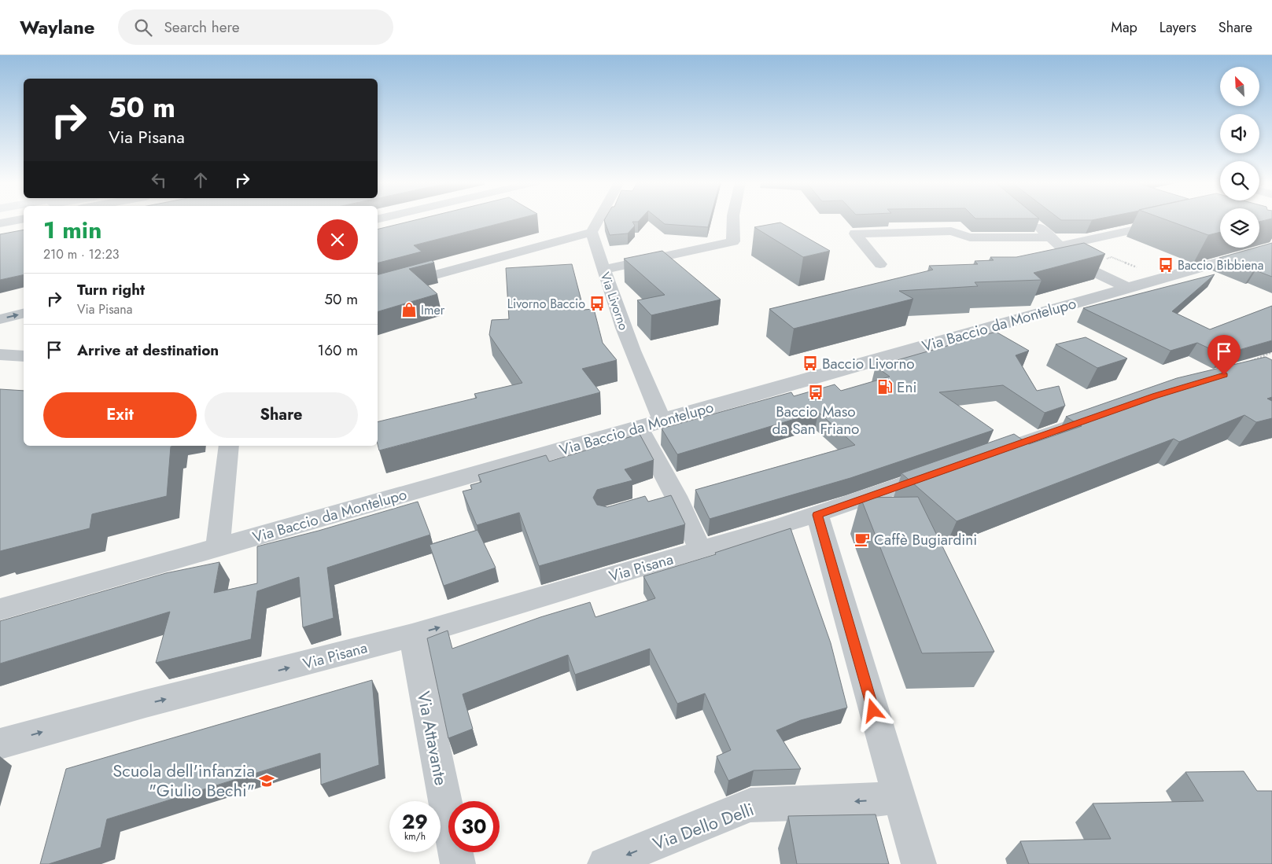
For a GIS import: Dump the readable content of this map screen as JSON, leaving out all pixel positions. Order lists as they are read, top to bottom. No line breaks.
{"streets":{"street":["Via Livorno","Via Baccio da Montelupo","Via Pisana","Via Attavante","Via Dello Delli"]},"crossings":[["Via Livorno","Via Baccio da Montelupo"],["Via Pisana","Via Attavante"]],"one_way":["Via Pisana","Via Dello Delli"],"places":{"bus stop":["Baccio Bibbiena","Livorno Baccio","Baccio Livorno","Baccio Maso da San Friano"],"shop":["Imer"],"fuel station":["Eni"],"cafe":["Caffè Bugiardini"],"school or university":["Scuola dell'infanzia \"Giulio Bechi\""]},"north":"top left","page":{"header":"Waylane","search":"Search here","nav":["Map","Layers","Share"],"turn":["50 m","Via Pisana"],"heading":["1 min","210 m · 12:23"],"list":[{"name":"Turn right","note":"Via Pisana","value":"50 m"},{"name":"Arrive at destination","value":"160 m"}],"buttons":["Exit","Share"],"speed":"29 km/h","limit":"30"}}
